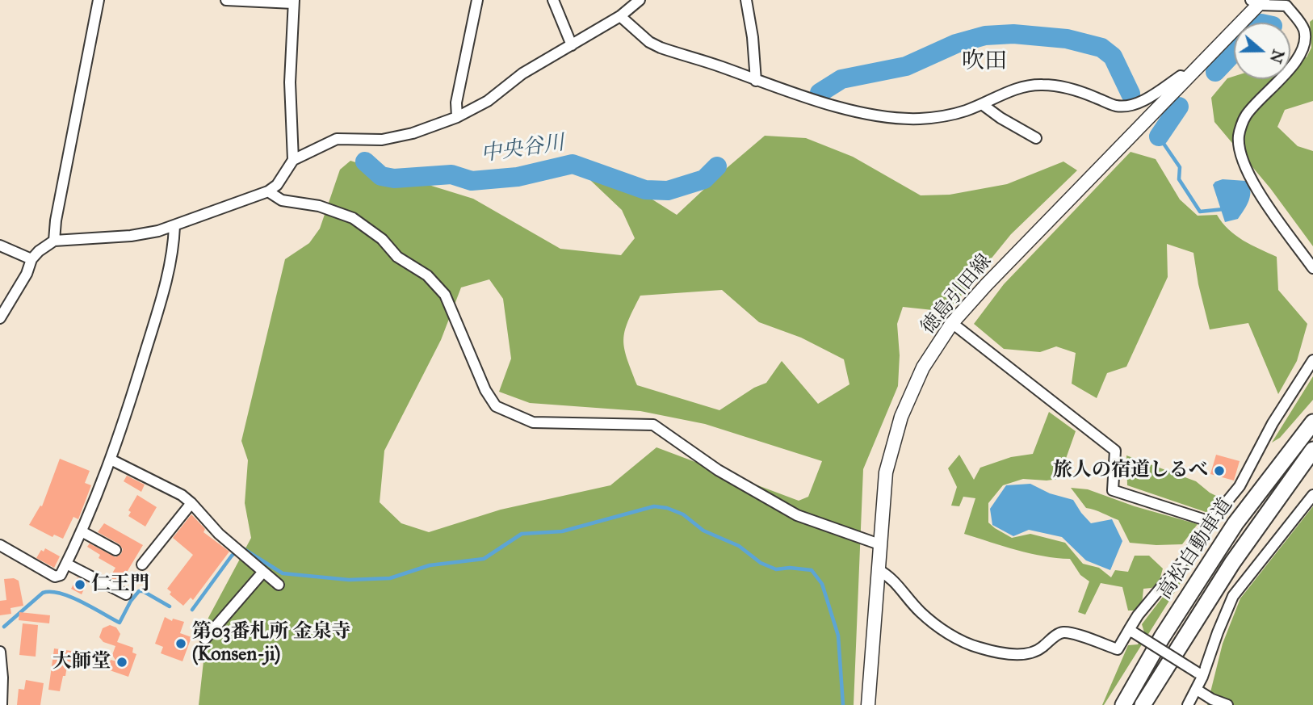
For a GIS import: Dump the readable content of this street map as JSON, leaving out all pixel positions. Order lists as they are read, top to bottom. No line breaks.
{"streets":{"highway":["高松自動車道"],"main road":["徳島引田線"]},"districts":["吹田"],"water":["中央谷川"],"places":["旅人の宿道しるべ","仁王門","第03番札所 金泉寺 (Konsen-ji)","大師堂"],"north":"right"}
